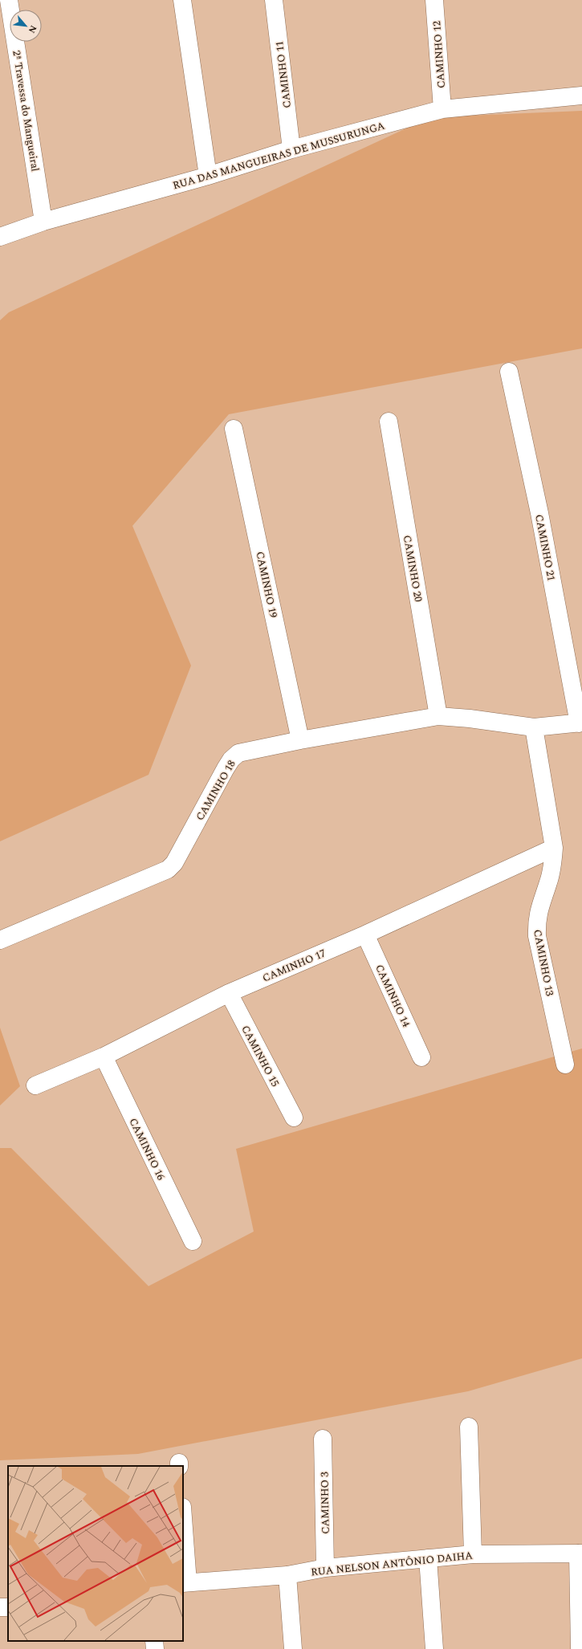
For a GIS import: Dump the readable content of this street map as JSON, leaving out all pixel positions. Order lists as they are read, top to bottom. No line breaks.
{"streets":{"street":["CAMINHO 12","CAMINHO 11","2ª Travessa do Mangueiral","RUA DAS MANGUEIRAS DE MUSSURUNGA","CAMINHO 21","CAMINHO 20","CAMINHO 19","CAMINHO 18","CAMINHO 13","CAMINHO 17","CAMINHO 14","CAMINHO 15","CAMINHO 16","CAMINHO 3","RUA NELSON ANTÔNIO DAIHA"]},"crossings":[["CAMINHO 12","RUA DAS MANGUEIRAS DE MUSSURUNGA"],["CAMINHO 11","RUA DAS MANGUEIRAS DE MUSSURUNGA"],["2ª Travessa do Mangueiral","RUA DAS MANGUEIRAS DE MUSSURUNGA"],["CAMINHO 21","CAMINHO 18"],["CAMINHO 20","CAMINHO 18"],["CAMINHO 19","CAMINHO 18"],["CAMINHO 18","CAMINHO 13"],["CAMINHO 13","CAMINHO 17"],["CAMINHO 17","CAMINHO 14"],["CAMINHO 17","CAMINHO 15"],["CAMINHO 17","CAMINHO 16"],["CAMINHO 3","RUA NELSON ANTÔNIO DAIHA"]],"north":"bottom right"}
